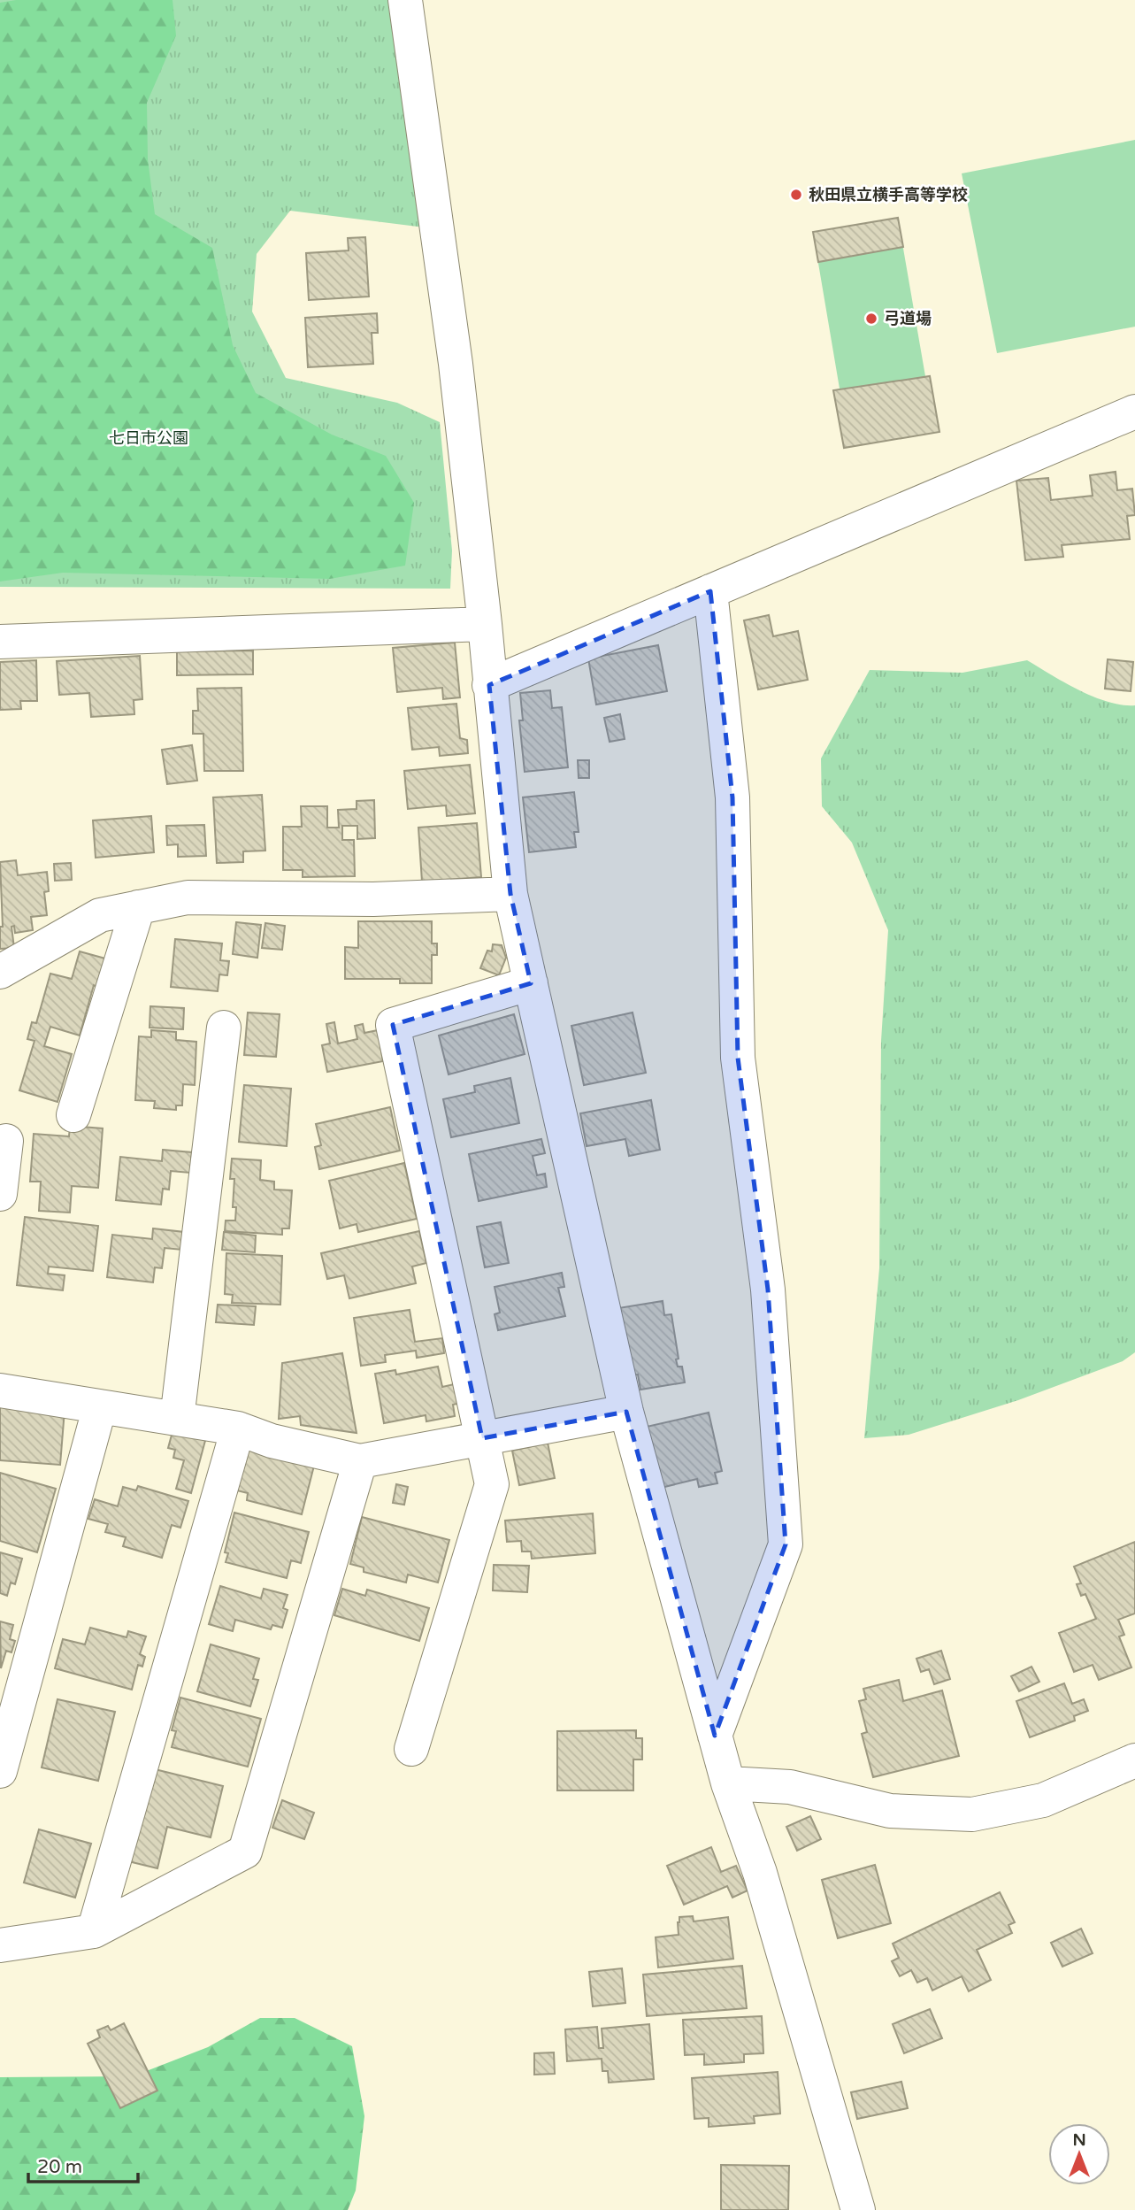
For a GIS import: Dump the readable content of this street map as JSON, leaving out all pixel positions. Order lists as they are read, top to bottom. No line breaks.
{"parks":["七日市公園"],"places":["秋田県立横手高等学校","弓道場"],"scale_bar":"20 m","north":"top"}
